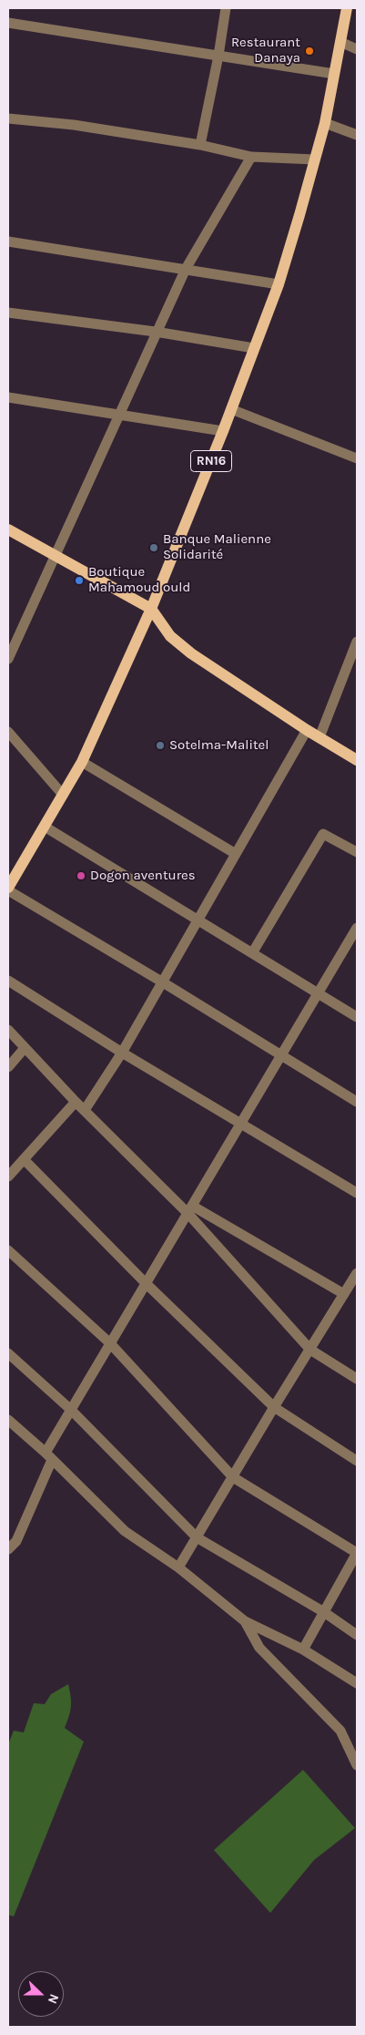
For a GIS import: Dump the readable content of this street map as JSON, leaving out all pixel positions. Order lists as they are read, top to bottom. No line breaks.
{"streets":{"main road":["RN16"]},"places":["Restaurant Danaya","Banque Malienne Solidarité","Boutique Mahamoud ould","Sotelma-Malitel","Dogon aventures"],"north":"right"}
